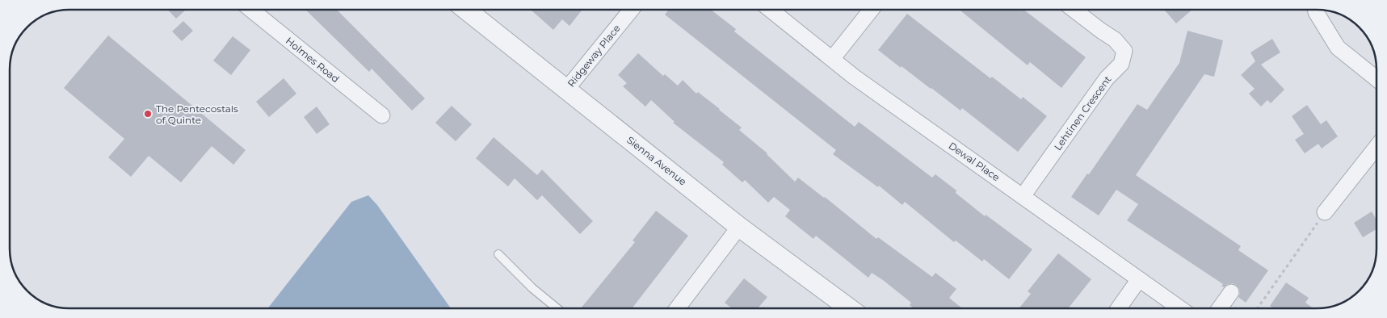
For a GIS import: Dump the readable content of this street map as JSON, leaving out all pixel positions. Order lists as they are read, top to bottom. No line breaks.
{"streets":{"street":["Ridgeway Place","Holmes Road","Lehtinen Crescent","Sienna Avenue","Dewal Place"]},"crossings":[["Ridgeway Place","Sienna Avenue"],["Lehtinen Crescent","Dewal Place"]],"places":["The Pentecostals of Quinte"]}
